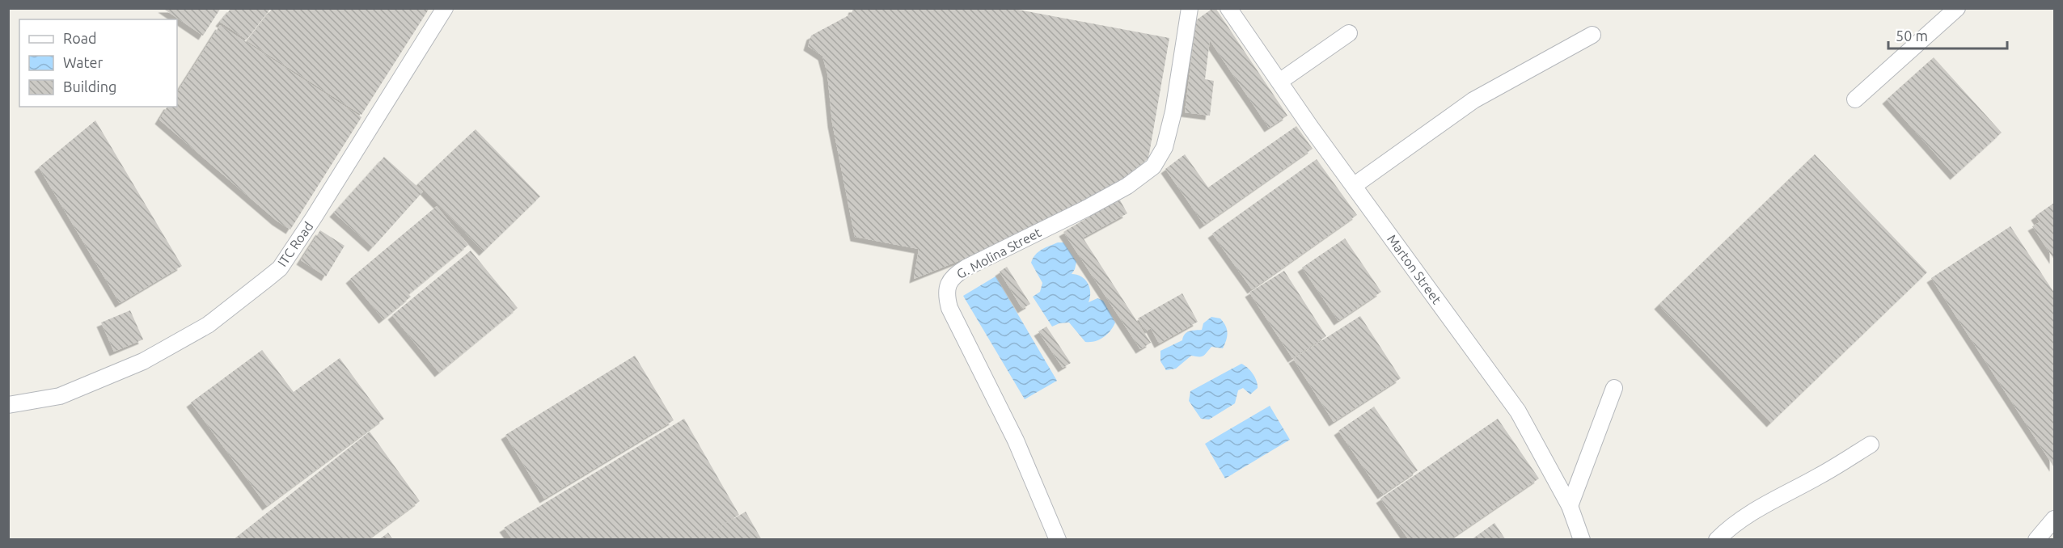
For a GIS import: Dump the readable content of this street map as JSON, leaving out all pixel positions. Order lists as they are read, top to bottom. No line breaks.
{"streets":{"street":["ITC Road","G. Molina Street","Marton Street"]},"legend":["Road","Water","Building"],"scale_bar":"50 m"}
